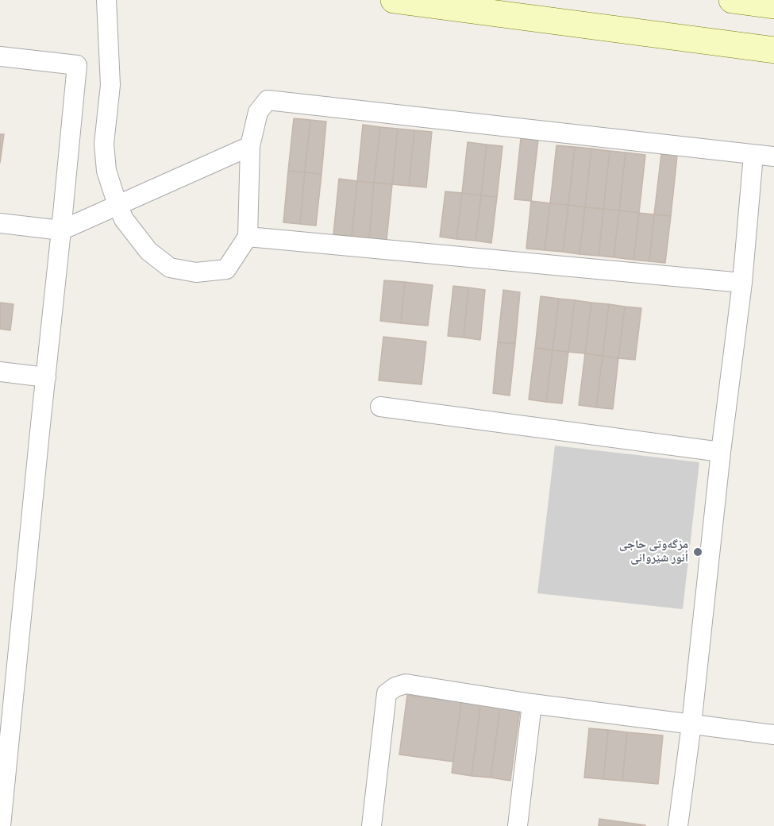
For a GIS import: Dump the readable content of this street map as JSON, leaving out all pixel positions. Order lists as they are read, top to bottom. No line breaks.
{"places":["مزگەوتی حاجی أنور شێروانی"]}
